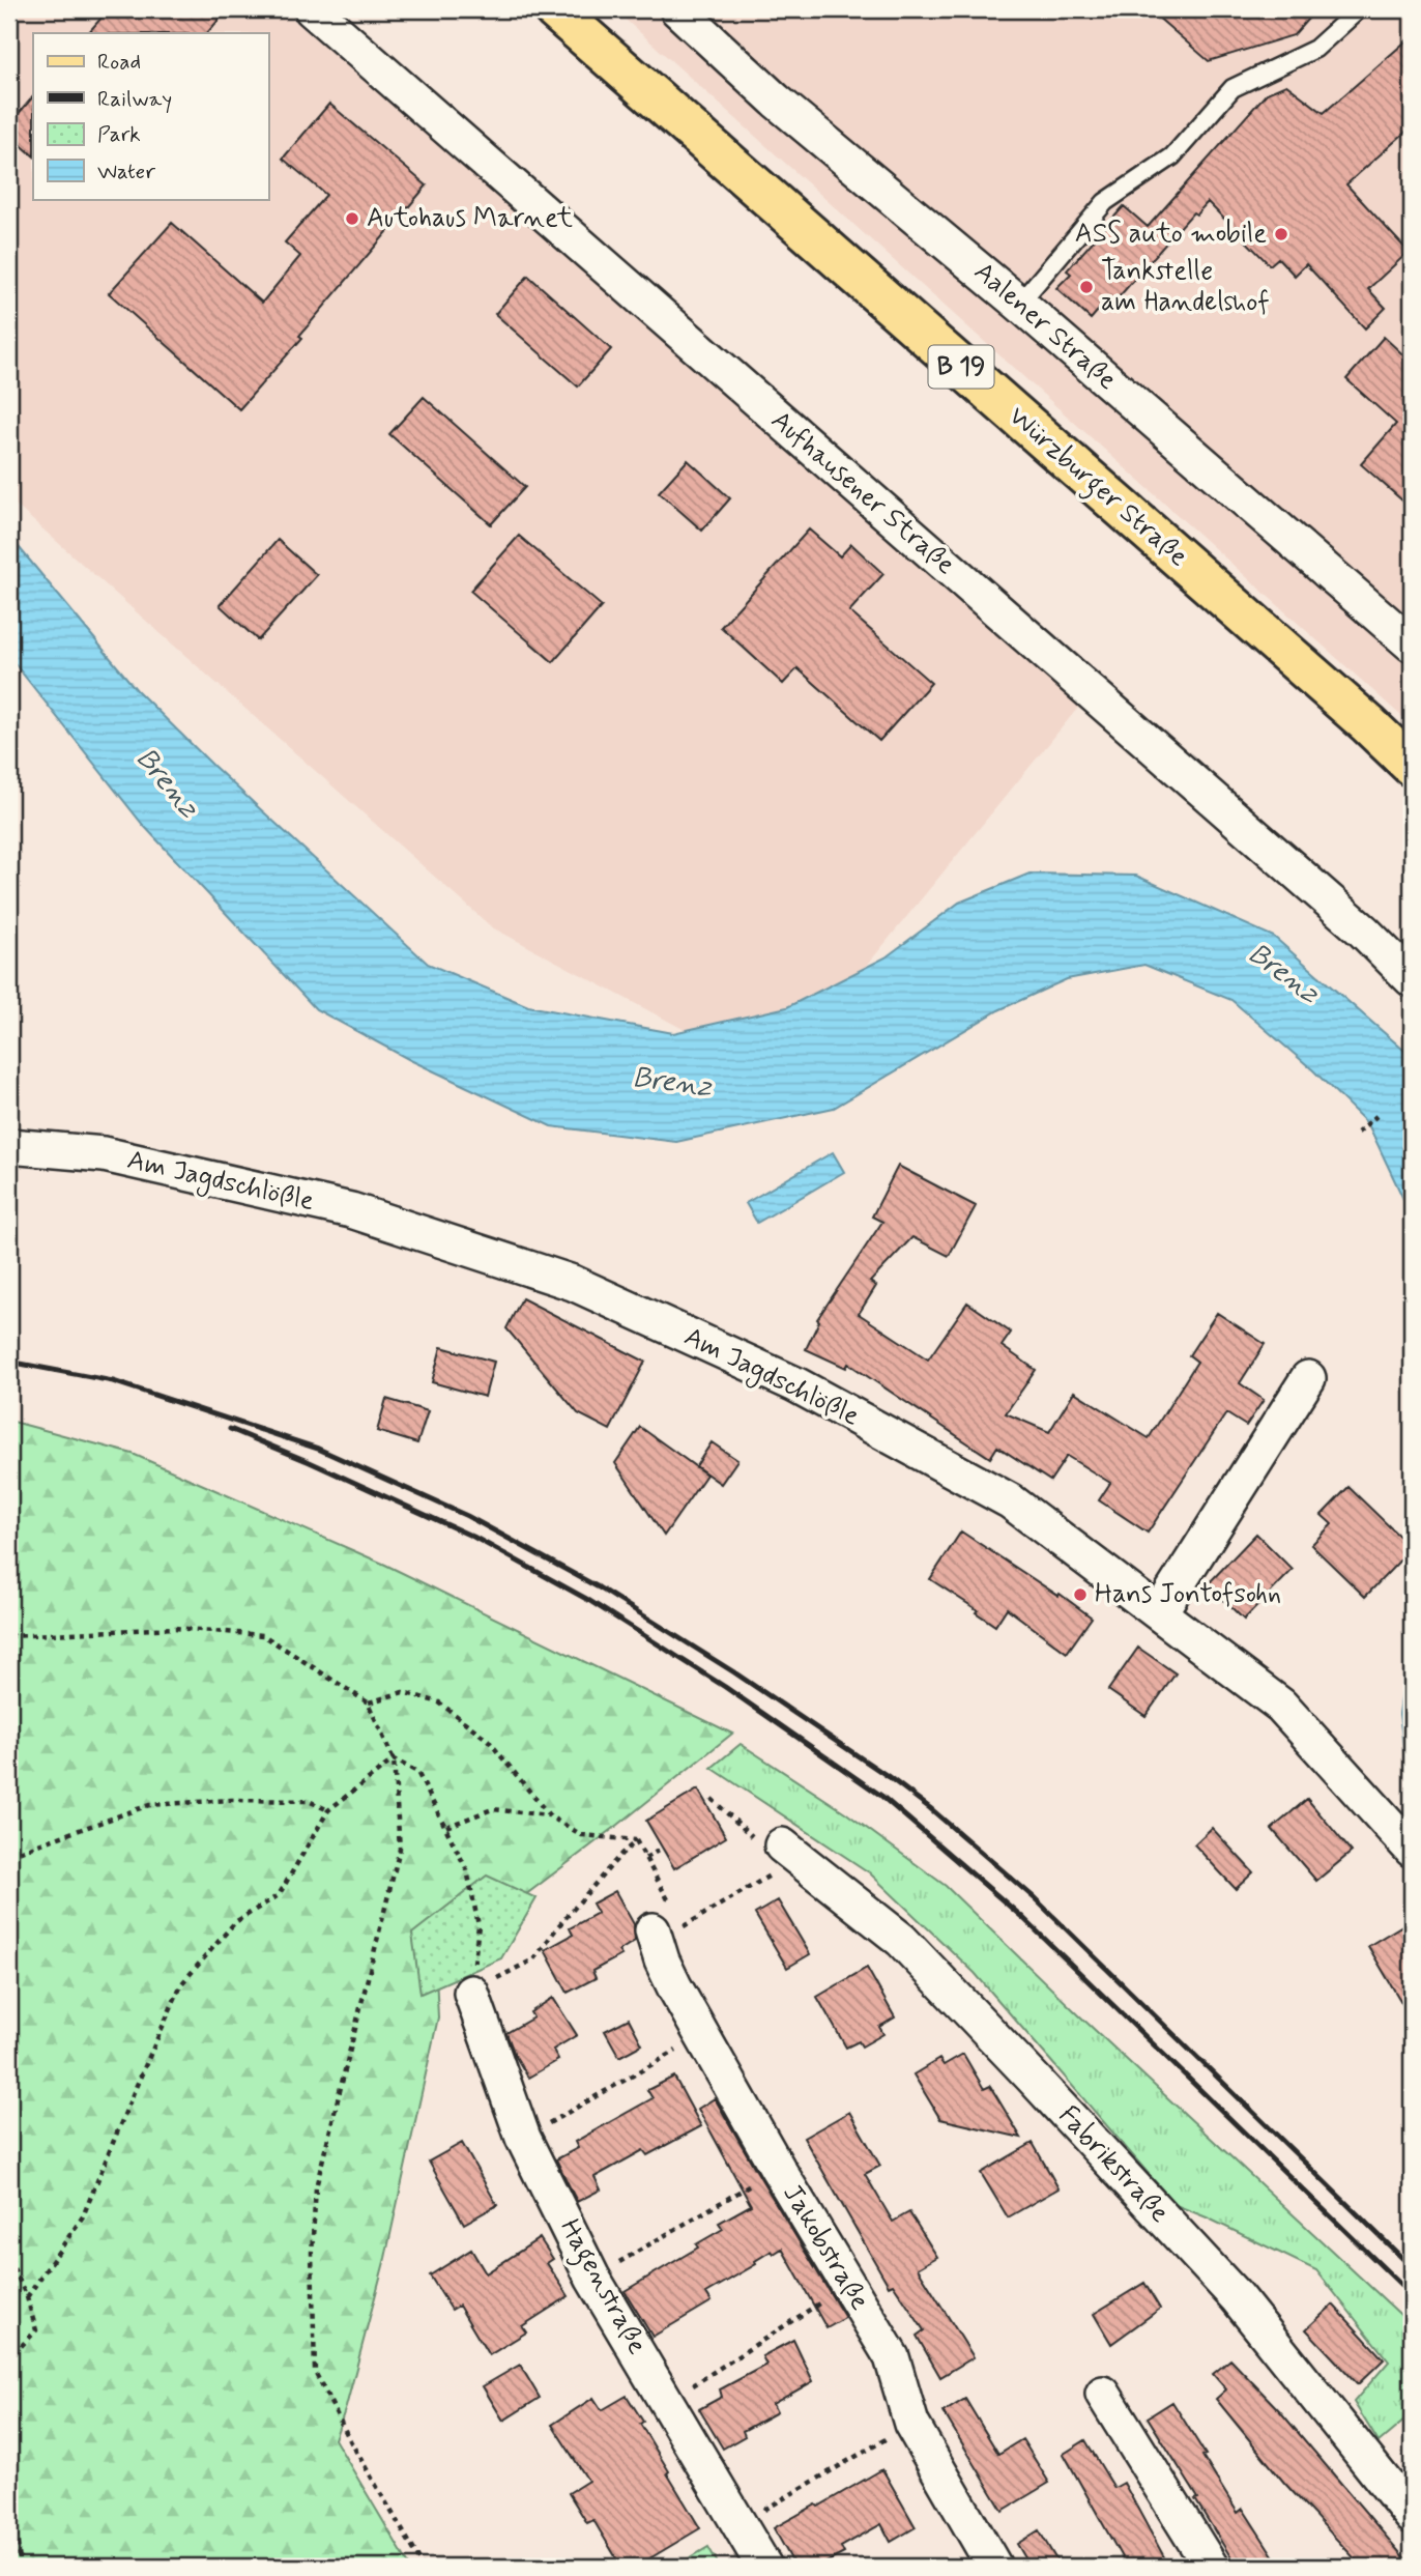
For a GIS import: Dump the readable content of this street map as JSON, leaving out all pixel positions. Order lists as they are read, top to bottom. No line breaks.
{"streets":{"main road":["B 19","Würzburger Straße"],"street":["Aalener Straße","Aufhausener Straße","Am Jagdschlößle","Fabrikstraße","Jakobstraße","Hagenstraße"]},"water":["Brenz"],"places":["Autohaus Marnet","ASS auto mobile","Tankstelle am Handelshof","Hans Jontofsohn"],"legend":["Road","Railway","Park","Water"]}
